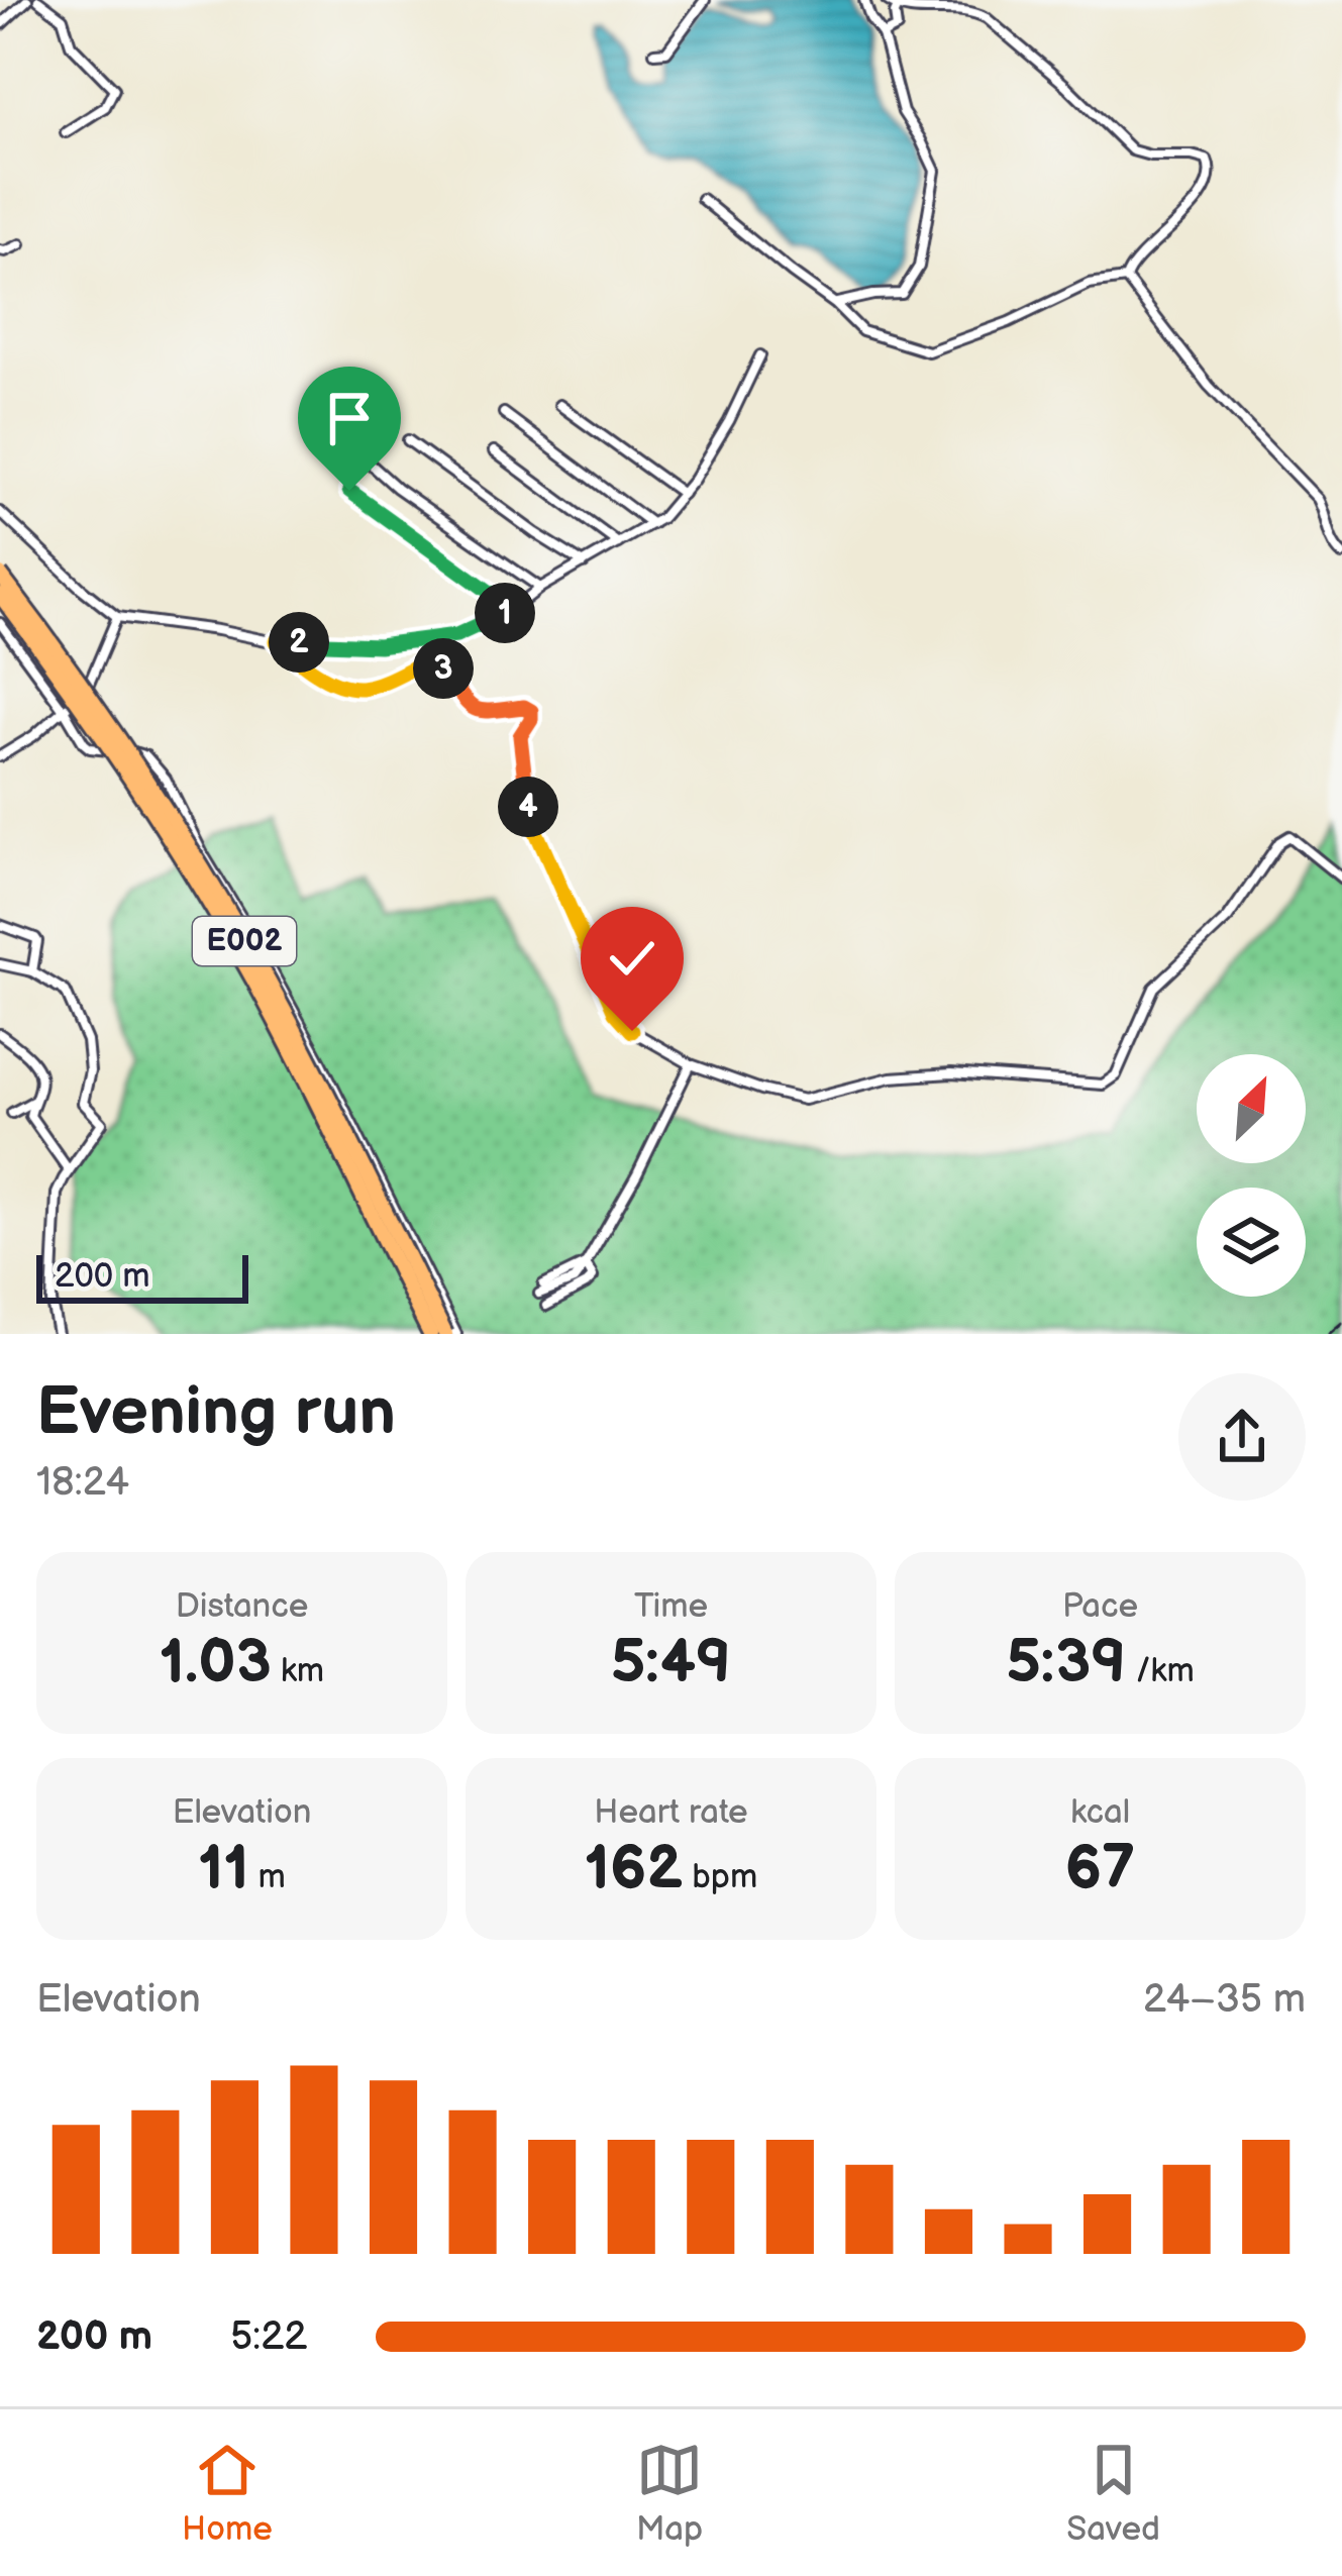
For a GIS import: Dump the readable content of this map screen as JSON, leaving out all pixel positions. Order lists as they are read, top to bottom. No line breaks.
{"streets":{"highway":["E002"]},"scale_bar":"200 m","north":"top right","page":{"pins":["1","2","3","4"],"scale":"200 m","heading":["Evening run","18:24"],"stats":[["Distance","1.03 km"],["Time","5:49"],["Pace","5:39 /km"],["Elevation","11 m"],["Heart rate","162 bpm"],["kcal","67"]],"chart":["Elevation","24–35 m"],"list":[{"name":"200 m","note":"5:22"}],"tabs":["Home","Map","Saved"]}}
